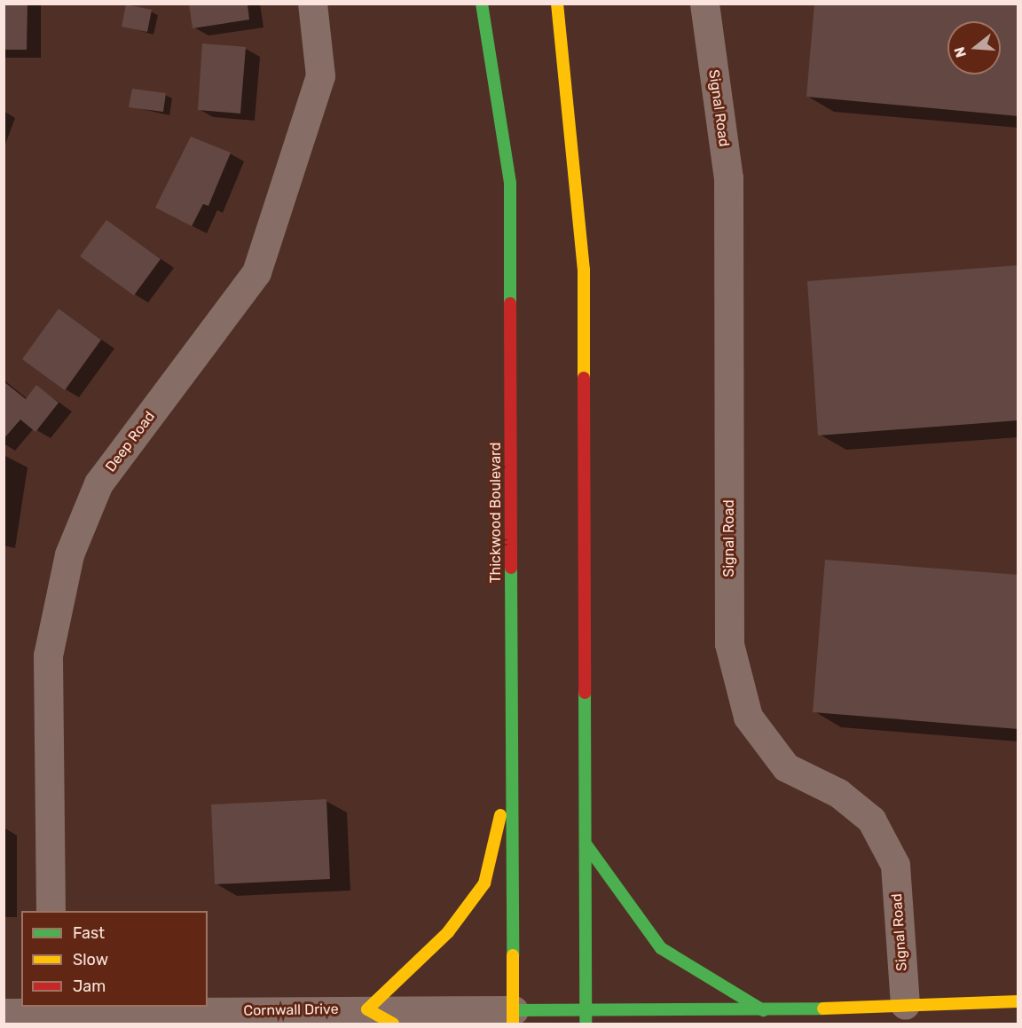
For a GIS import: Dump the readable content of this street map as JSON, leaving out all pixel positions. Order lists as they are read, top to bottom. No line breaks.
{"streets":{"main road":["Thickwood Boulevard"],"street":["Signal Road","Deep Road","Cornwall Drive"]},"crossings":[["Thickwood Boulevard","Cornwall Drive"]],"legend":["Fast","Slow","Jam"],"north":"left"}
